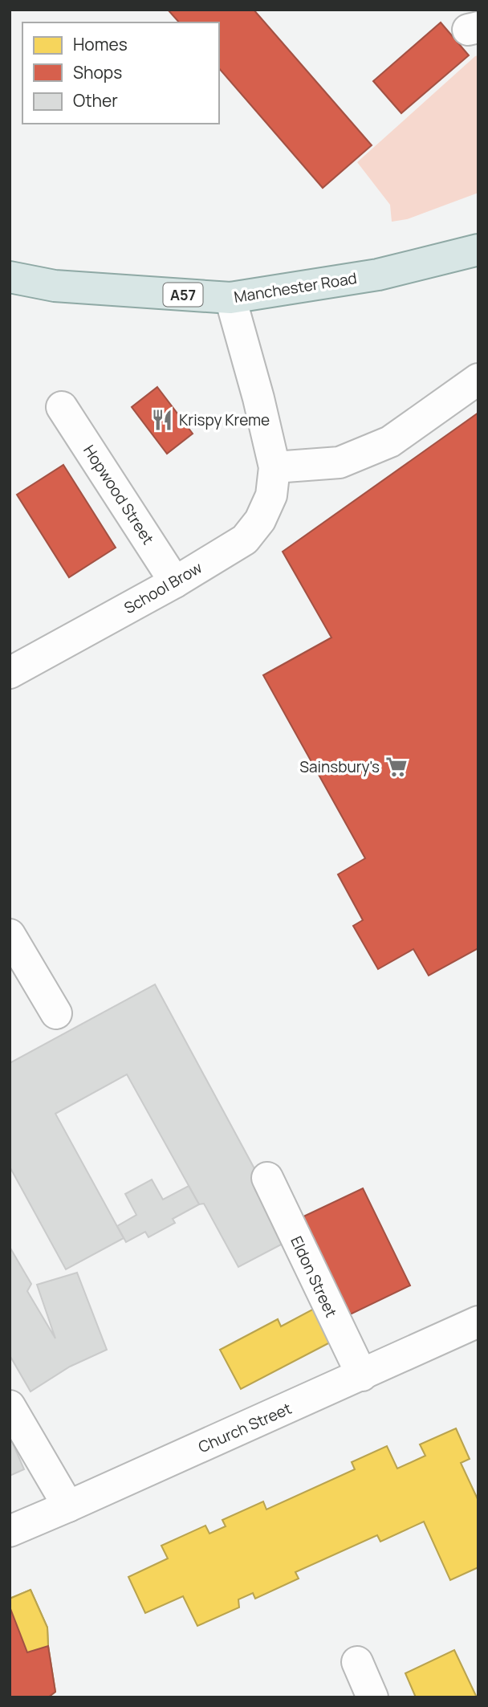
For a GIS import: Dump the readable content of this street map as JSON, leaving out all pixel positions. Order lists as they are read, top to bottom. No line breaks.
{"streets":{"main road":["Manchester Road","A57"],"street":["Hopwood Street","School Brow","Eldon Street","Church Street"]},"crossings":[["Manchester Road","School Brow"],["Hopwood Street","School Brow"],["Eldon Street","Church Street"]],"places":{"restaurant":["Krispy Kreme"],"supermarket":["Sainsbury's"]},"legend":["Homes","Shops","Other"]}
